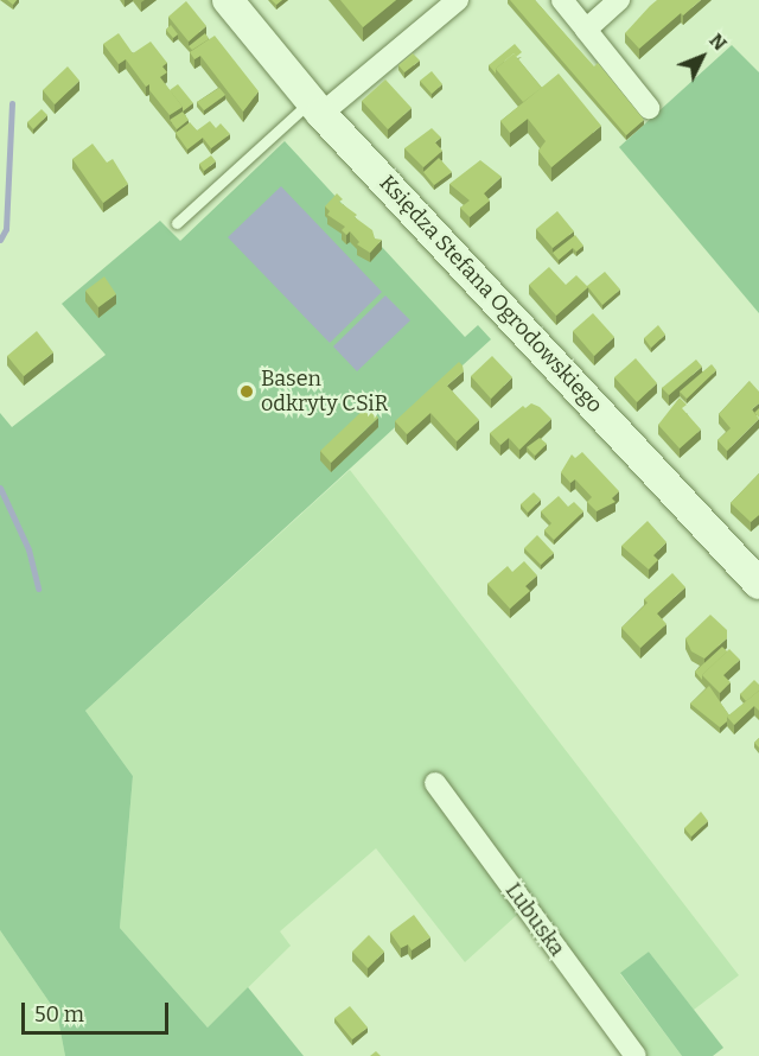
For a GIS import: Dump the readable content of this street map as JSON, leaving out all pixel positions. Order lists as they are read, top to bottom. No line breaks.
{"streets":{"street":["Księdza Stefana Ogrodowskiego","Lubuska"]},"places":["Basen odkryty CSiR"],"scale_bar":"50 m","north":"top right"}
